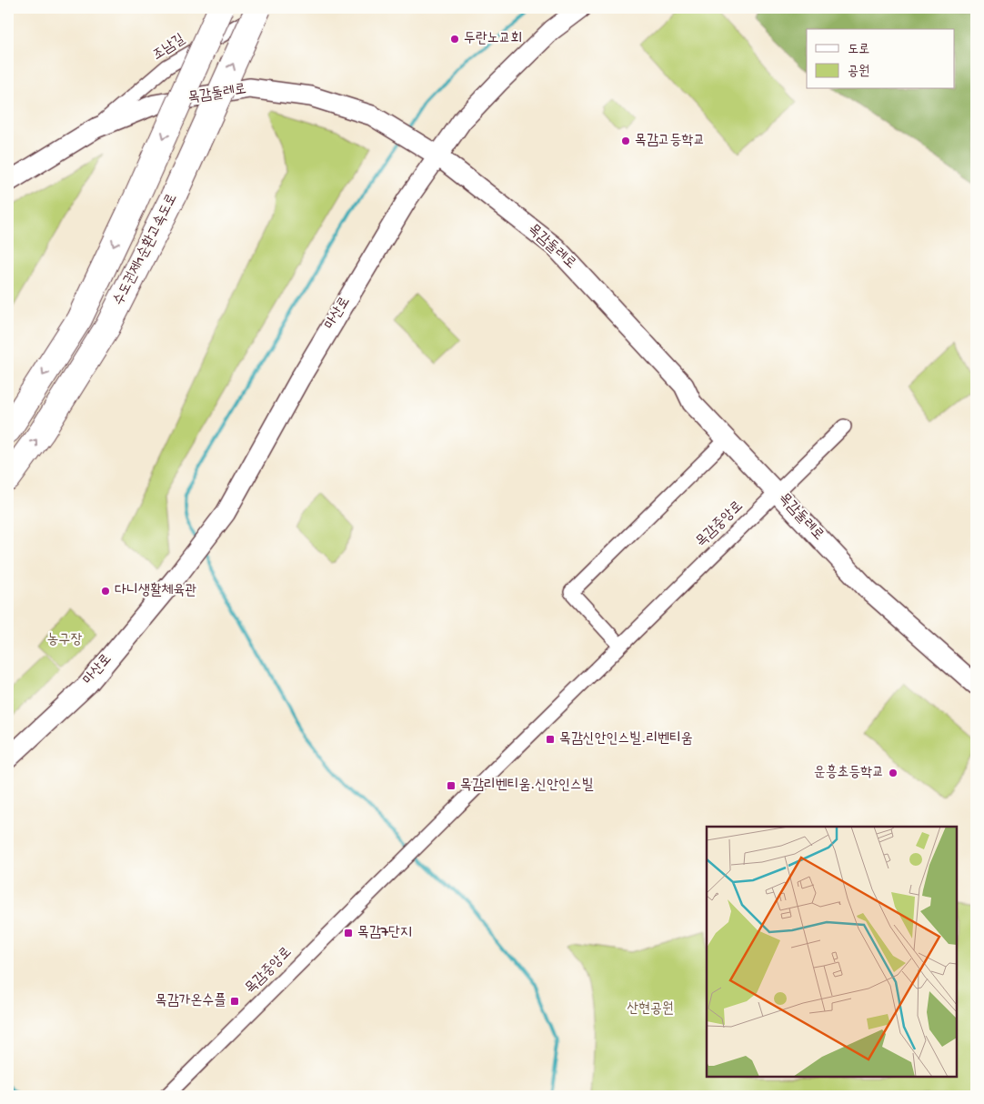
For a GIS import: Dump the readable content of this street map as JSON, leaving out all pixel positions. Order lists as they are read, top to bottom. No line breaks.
{"streets":{"highway":["수도권제1순환고속도로"],"street":["조남길","목감둘레로","마산로","목감중앙로"]},"crossings":[["조남길","목감둘레로"],["목감둘레로","마산로"],["목감둘레로","목감중앙로"]],"parks":["농구장","산현공원"],"places":{"other":["두란노교회","목감고등학교","다니생활체육관","운흥초등학교"],"transit":["목감신안인스빌.리벤티움","목감리벤티움.신안인스빌","목감7단지","목감가온수플"]},"legend":["도로","공원"]}
